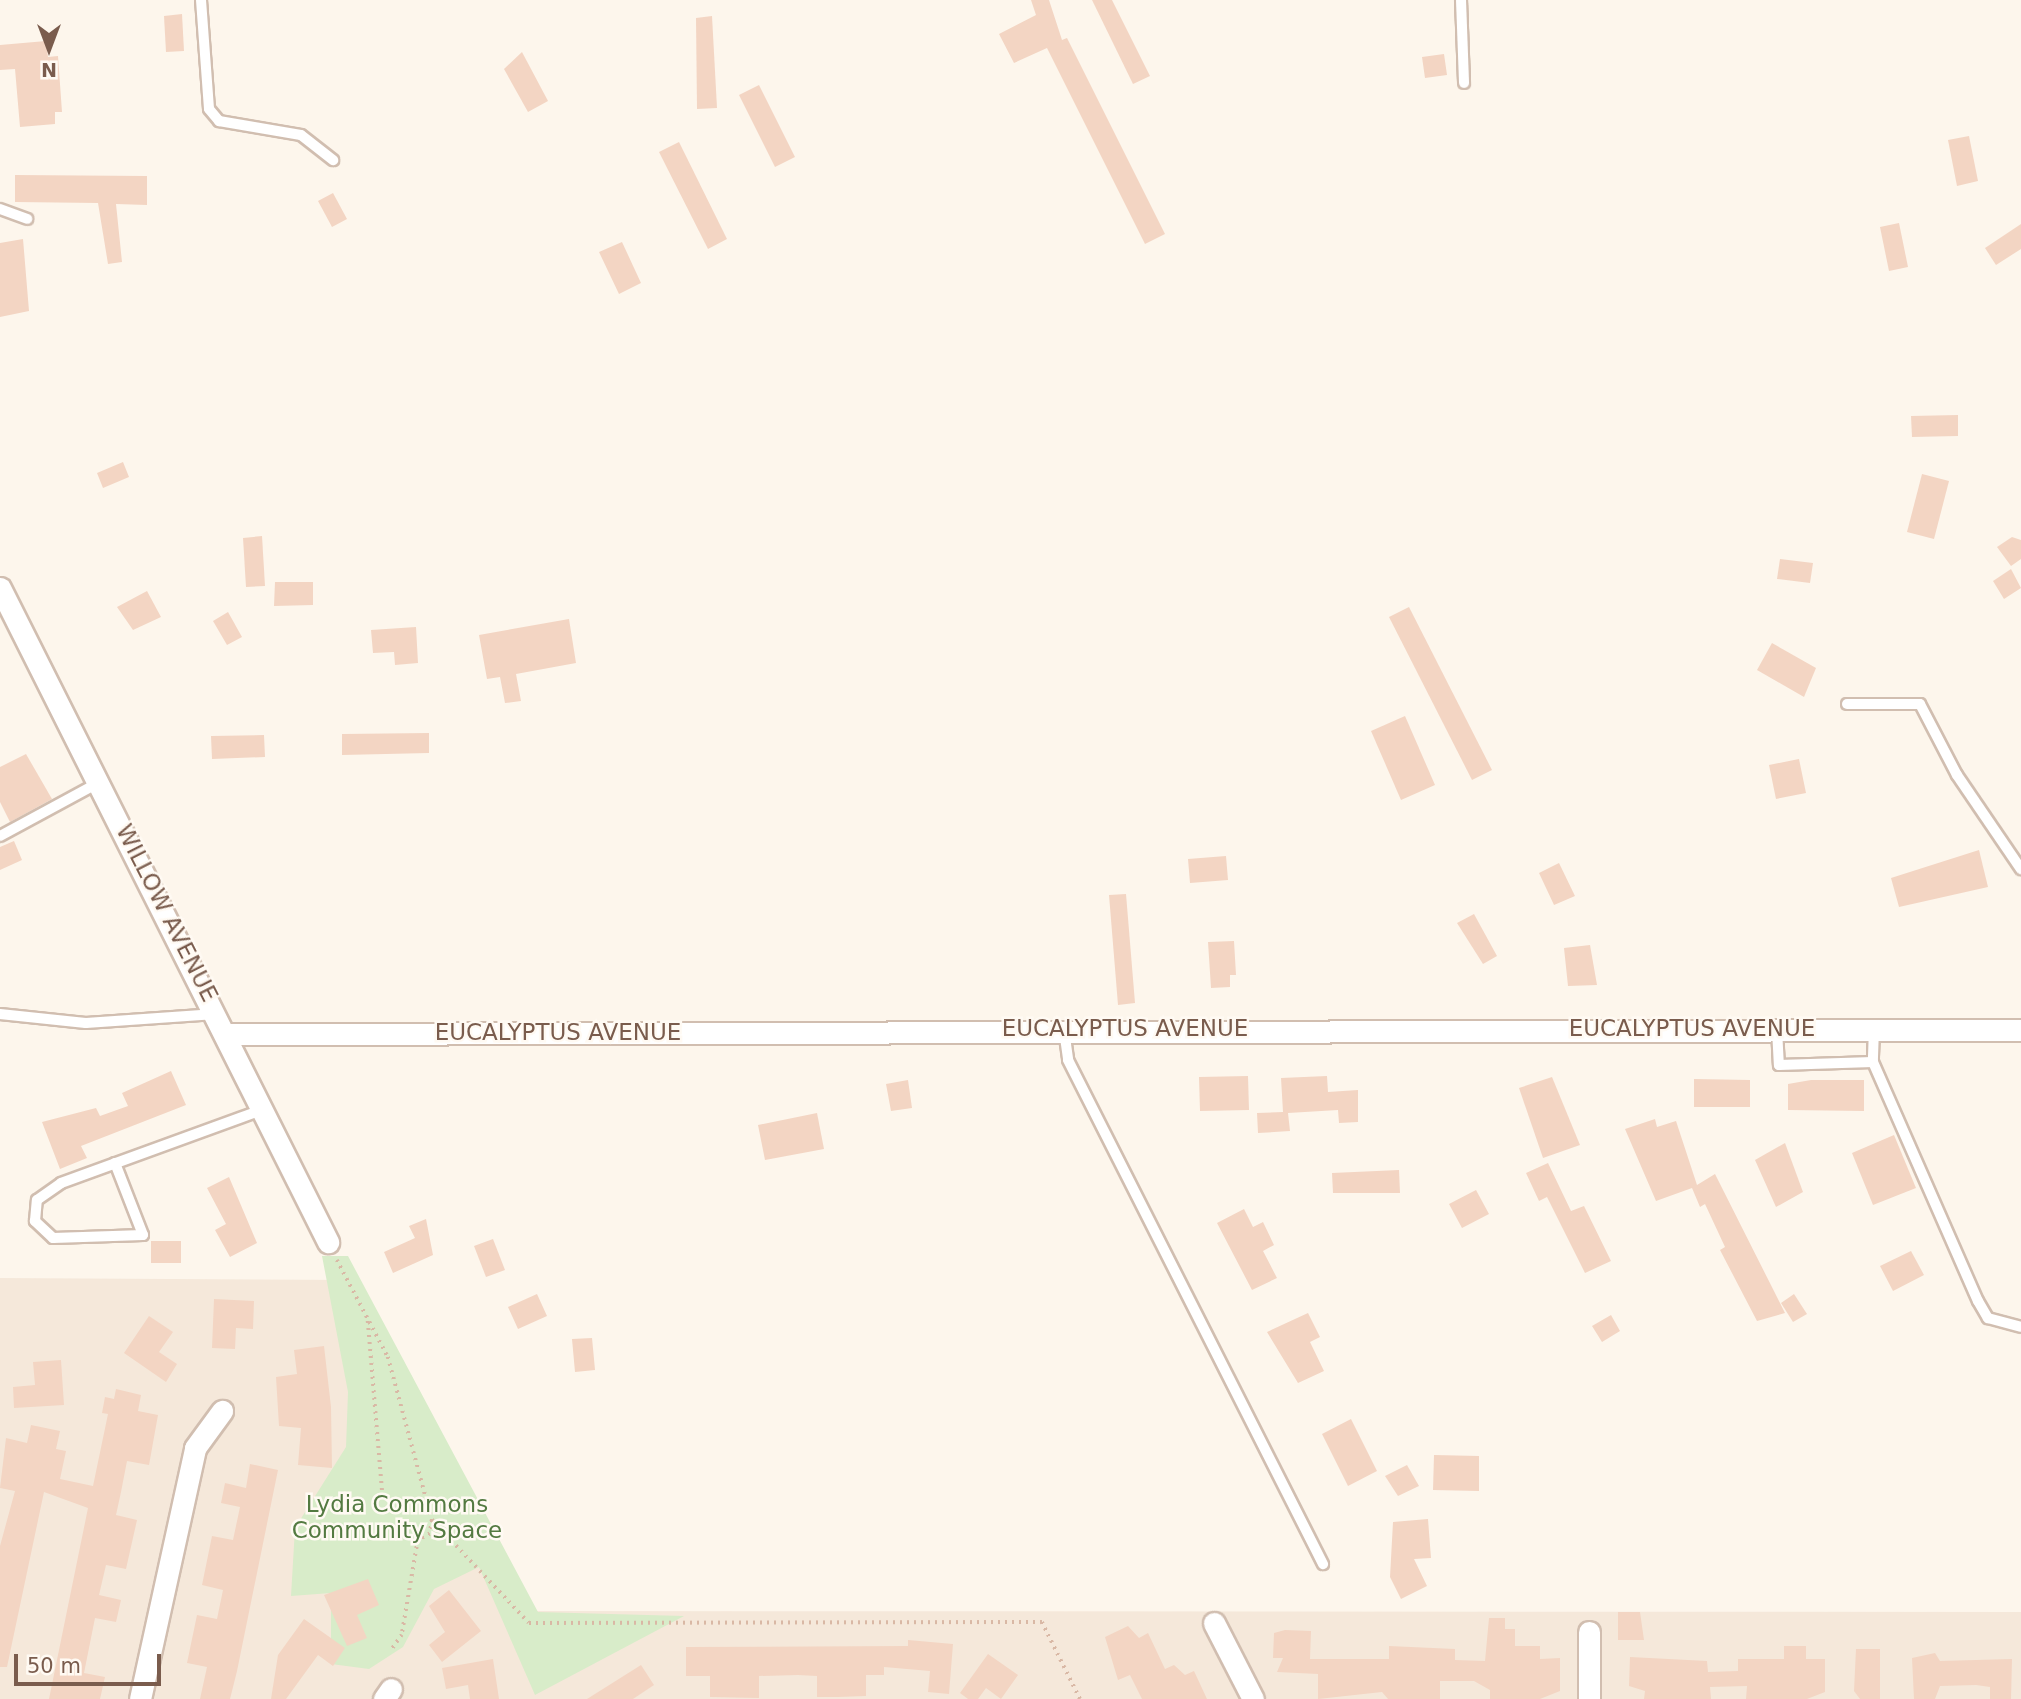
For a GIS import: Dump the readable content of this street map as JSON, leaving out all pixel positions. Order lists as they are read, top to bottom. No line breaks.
{"streets":{"street":["WILLOW AVENUE","EUCALYPTUS AVENUE"]},"crossings":[["WILLOW AVENUE","EUCALYPTUS AVENUE"]],"parks":["Lydia Commons Community Space"],"scale_bar":"50 m","north":"bottom"}
